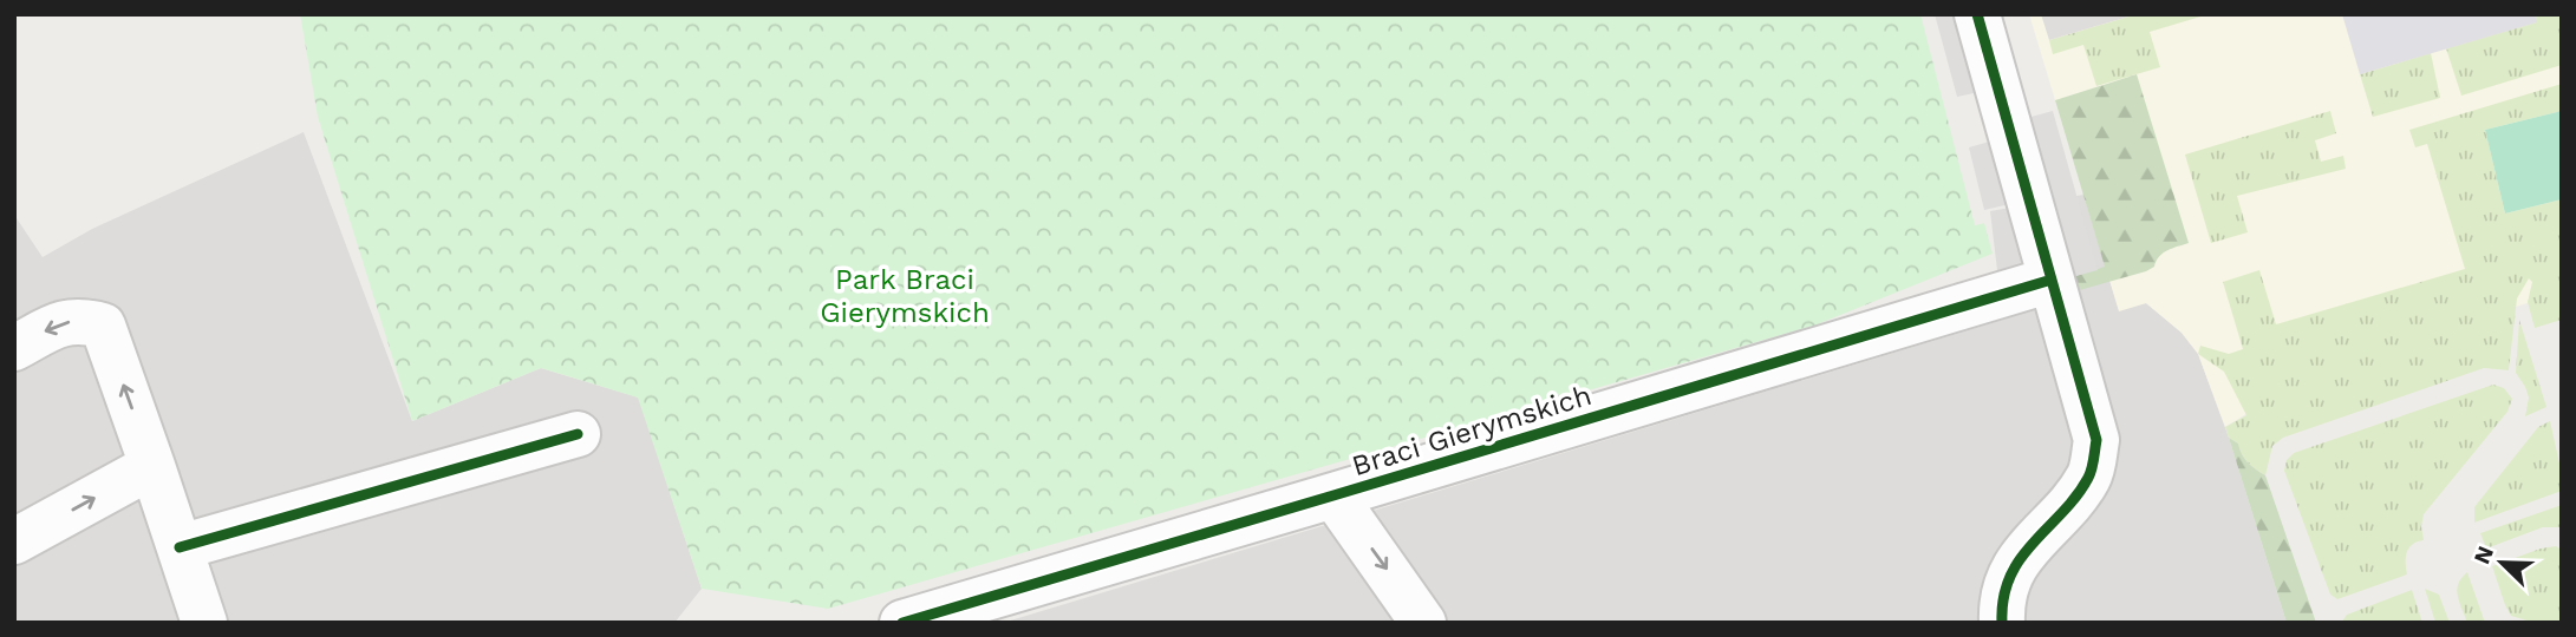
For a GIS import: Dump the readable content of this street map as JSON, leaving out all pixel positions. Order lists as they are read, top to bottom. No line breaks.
{"streets":{"street":["Braci Gierymskich"]},"parks":["Park Braci Gierymskich"],"north":"top left"}
